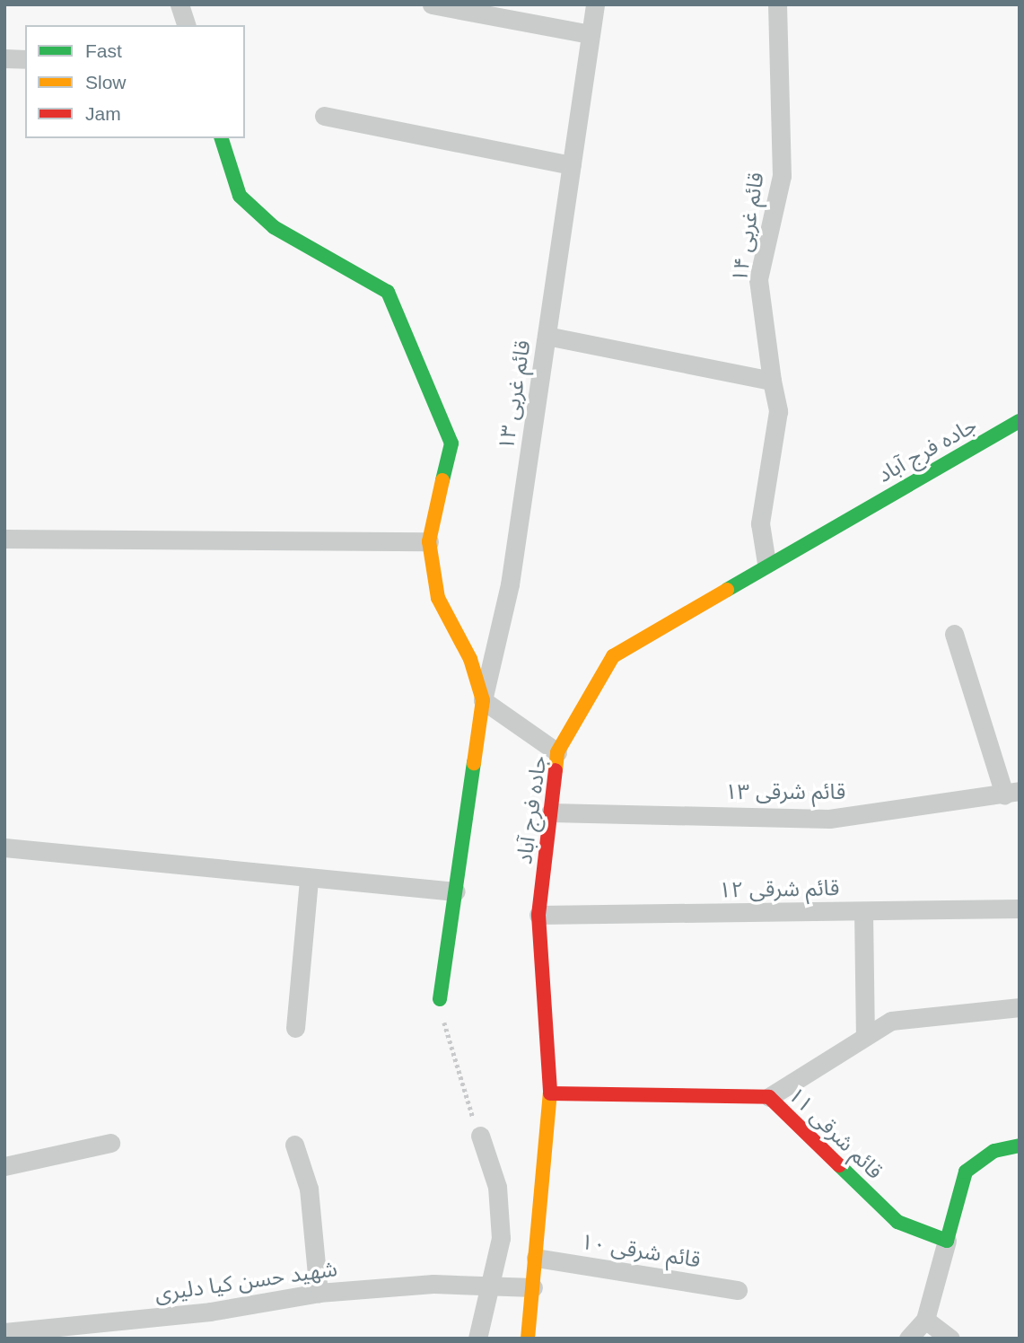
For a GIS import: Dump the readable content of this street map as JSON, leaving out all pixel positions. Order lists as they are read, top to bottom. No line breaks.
{"streets":{"street":["قائم غربی ۱۴","قائم غربی ۱۳","جاده فرج آباد","قائم شرقی ۱۳","قائم شرقی ۱۲","قائم شرقی ۱۱","قائم شرقی ۱۰","شهید حسن کیا دلیری"]},"crossings":[["قائم غربی ۱۴","جاده فرج آباد"],["جاده فرج آباد","قائم شرقی ۱۳"],["جاده فرج آباد","قائم شرقی ۱۲"],["جاده فرج آباد","قائم شرقی ۱۱"],["جاده فرج آباد","قائم شرقی ۱۰"],["جاده فرج آباد","شهید حسن کیا دلیری"]],"legend":["Fast","Slow","Jam"]}
